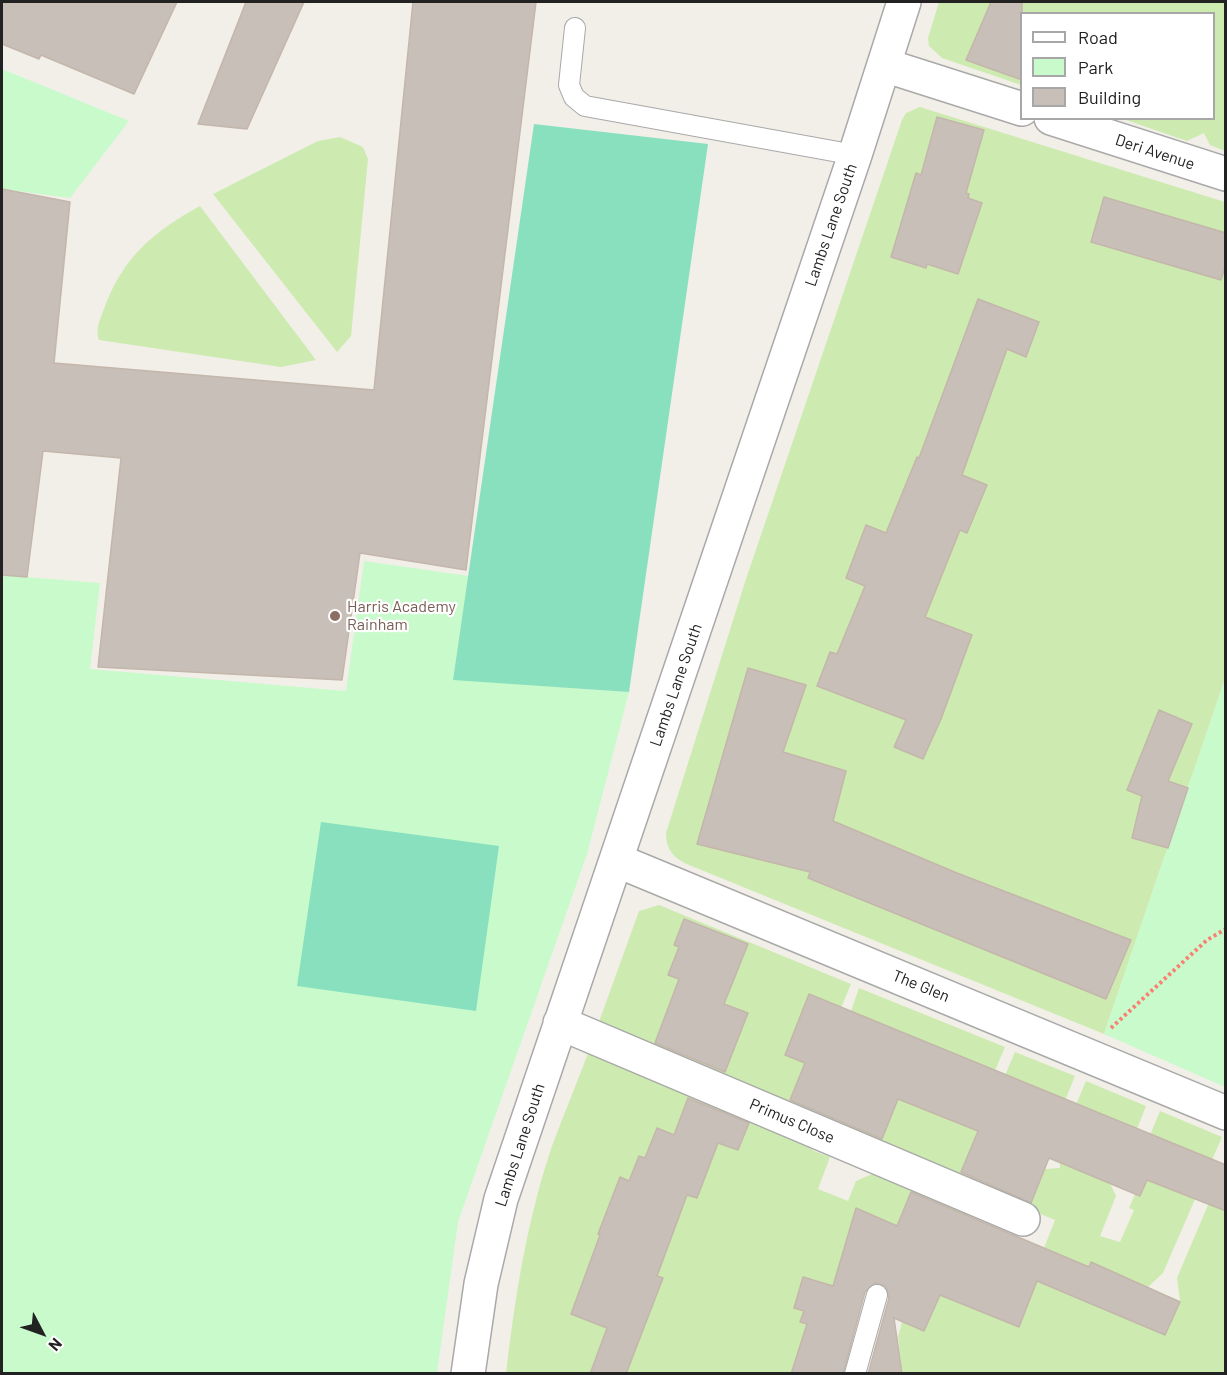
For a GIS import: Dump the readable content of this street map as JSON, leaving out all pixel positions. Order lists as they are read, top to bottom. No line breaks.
{"streets":{"street":["Deri Avenue","Lambs Lane South","The Glen","Primus Close"]},"crossings":[["Lambs Lane South","The Glen"],["Lambs Lane South","Primus Close"]],"places":["Harris Academy Rainham"],"legend":["Road","Park","Building"],"north":"bottom right"}
